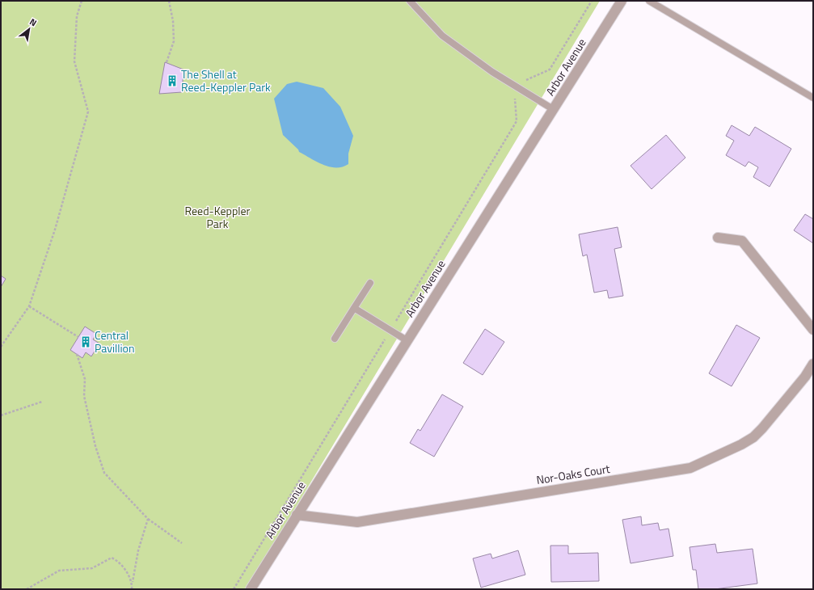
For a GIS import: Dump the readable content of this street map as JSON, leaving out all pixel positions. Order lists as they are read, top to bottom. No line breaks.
{"streets":{"street":["Arbor Avenue","Nor-Oaks Court"]},"crossings":[["Arbor Avenue","Nor-Oaks Court"]],"parks":["Reed-Keppler Park"],"places":{"building":["The Shell at Reed-Keppler Park","Central Pavillion"]},"north":"top right"}
